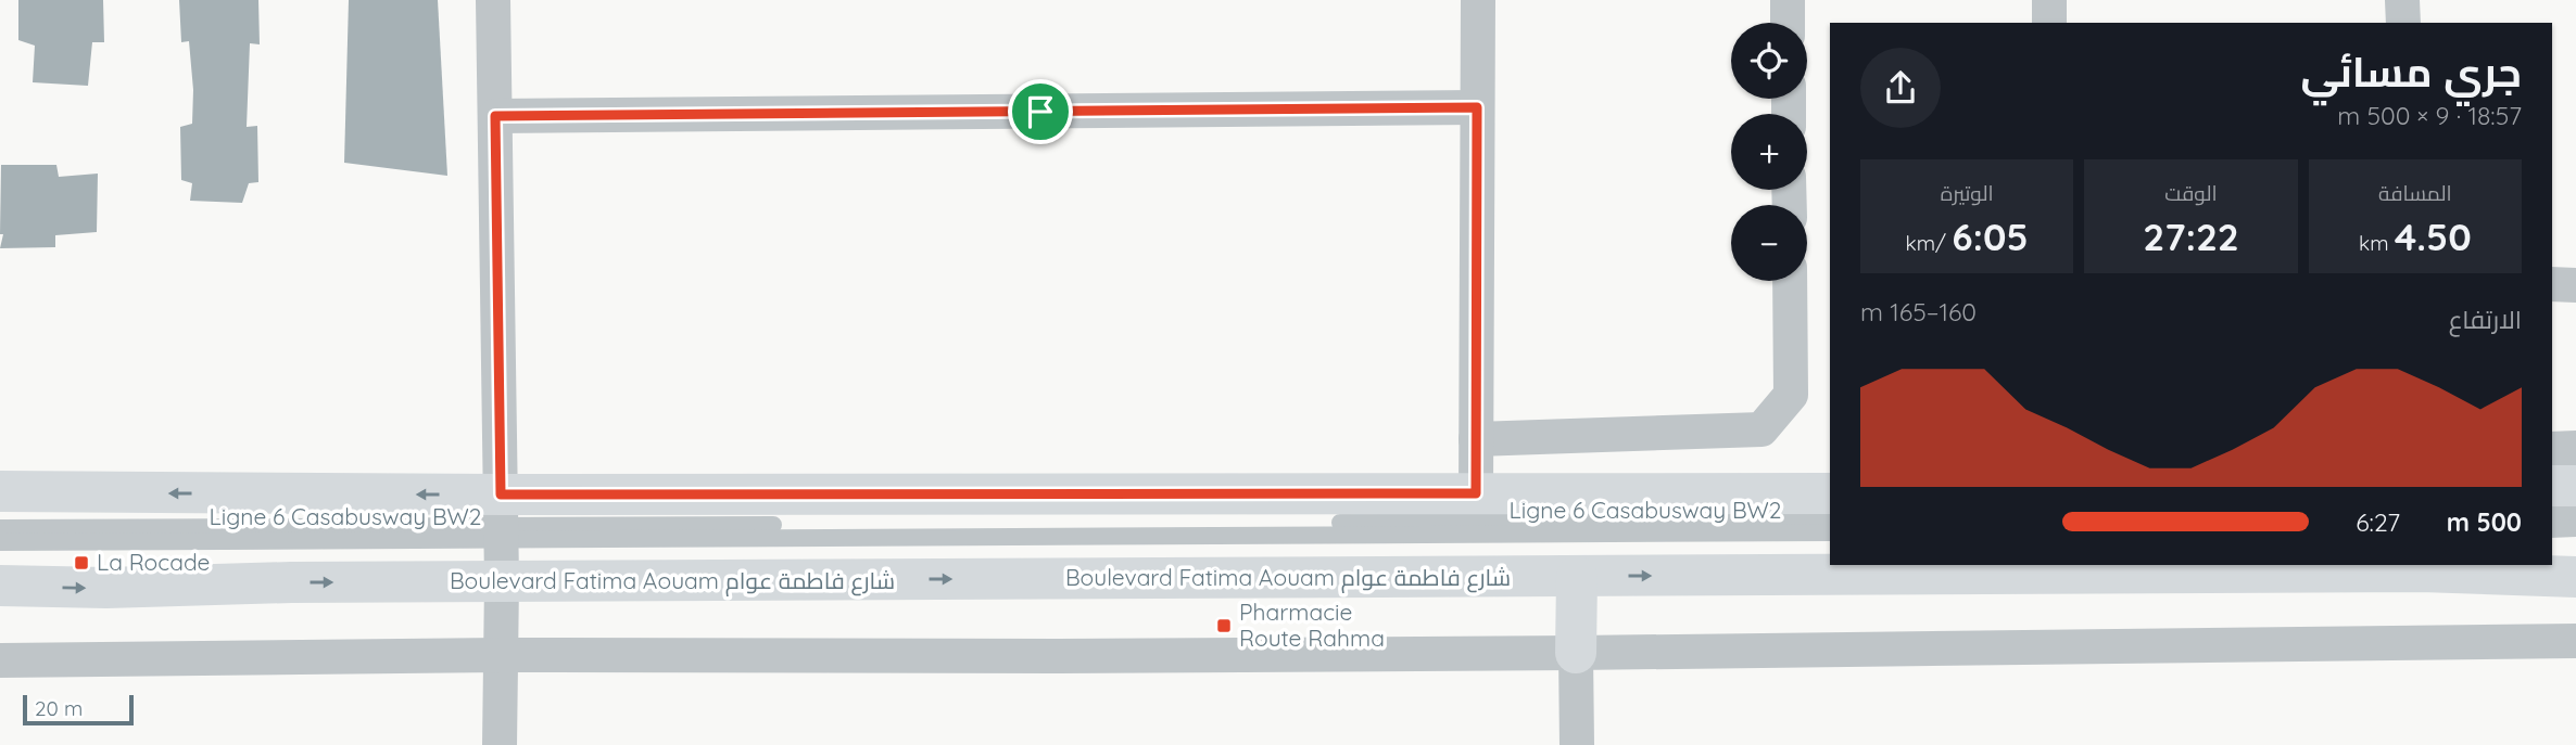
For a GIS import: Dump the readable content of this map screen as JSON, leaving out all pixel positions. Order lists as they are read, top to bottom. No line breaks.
{"streets":{"main road":["Boulevard Fatima Aouam شارع فاطمة عوام"],"lane":["Ligne 6 Casabusway BW2"]},"places":{"transit":["La Rocade","Pharmacie Route Rahma"]},"scale_bar":"20 m","page":{"map_buttons":["+","−"],"heading":["جري مسائي","18:57 · 9 × 500 m"],"stats":[["المسافة","4.50 km"],["الوقت","27:22"],["الوتيرة","6:05 /km"]],"chart":["الارتفاع","160–165 m"],"list":[{"name":"500 m","note":"6:27"}],"scale":"20 m"}}
